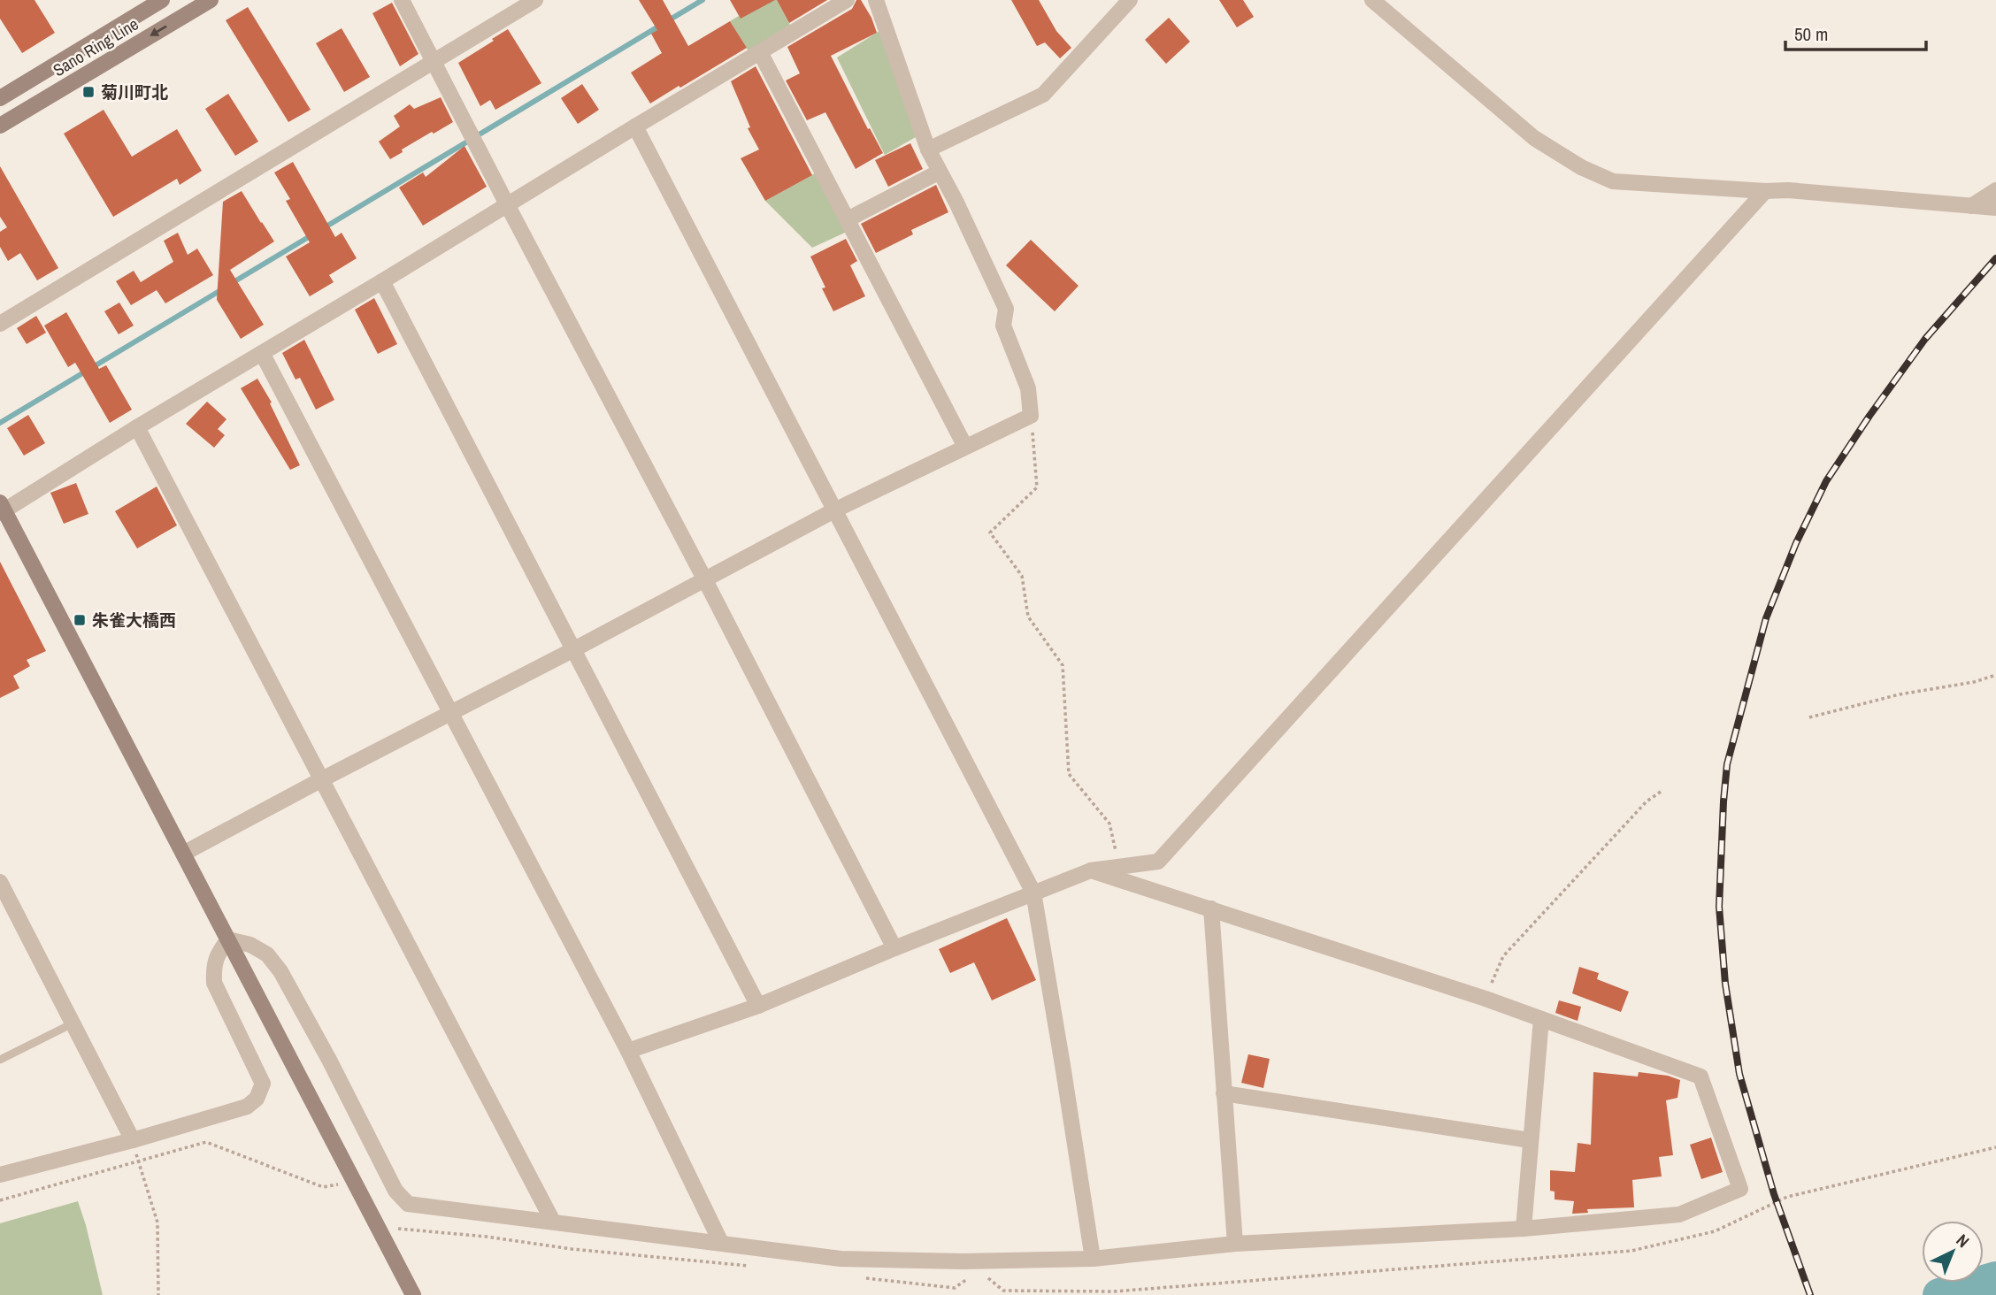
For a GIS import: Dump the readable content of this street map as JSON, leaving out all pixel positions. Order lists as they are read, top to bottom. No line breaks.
{"streets":{"street":["Sano Ring Line"]},"places":{"transit":["菊川町北","朱雀大橋西"]},"scale_bar":"50 m","north":"top right"}
